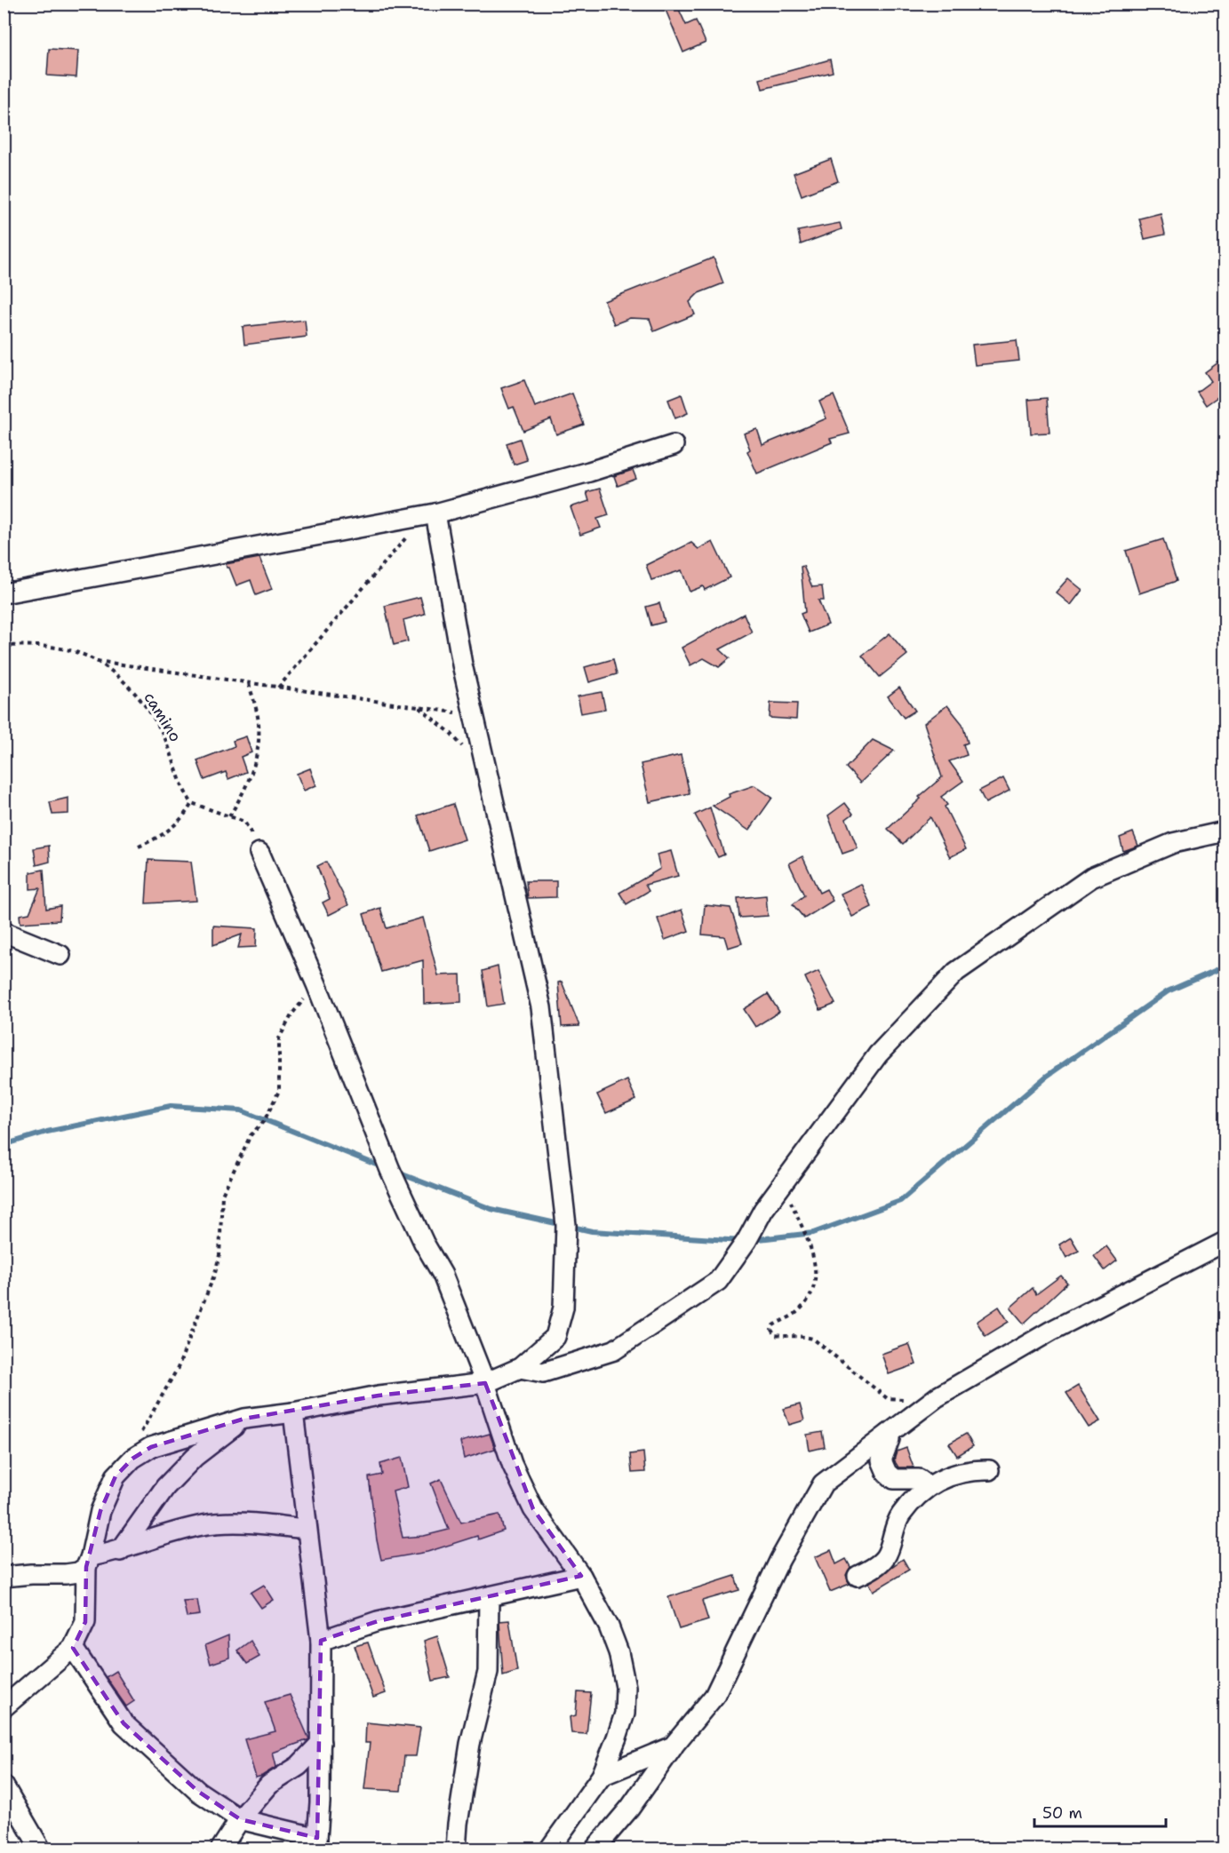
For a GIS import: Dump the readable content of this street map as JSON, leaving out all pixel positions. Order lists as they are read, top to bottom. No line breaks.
{"streets":{"path":["camino"]},"scale_bar":"50 m"}
